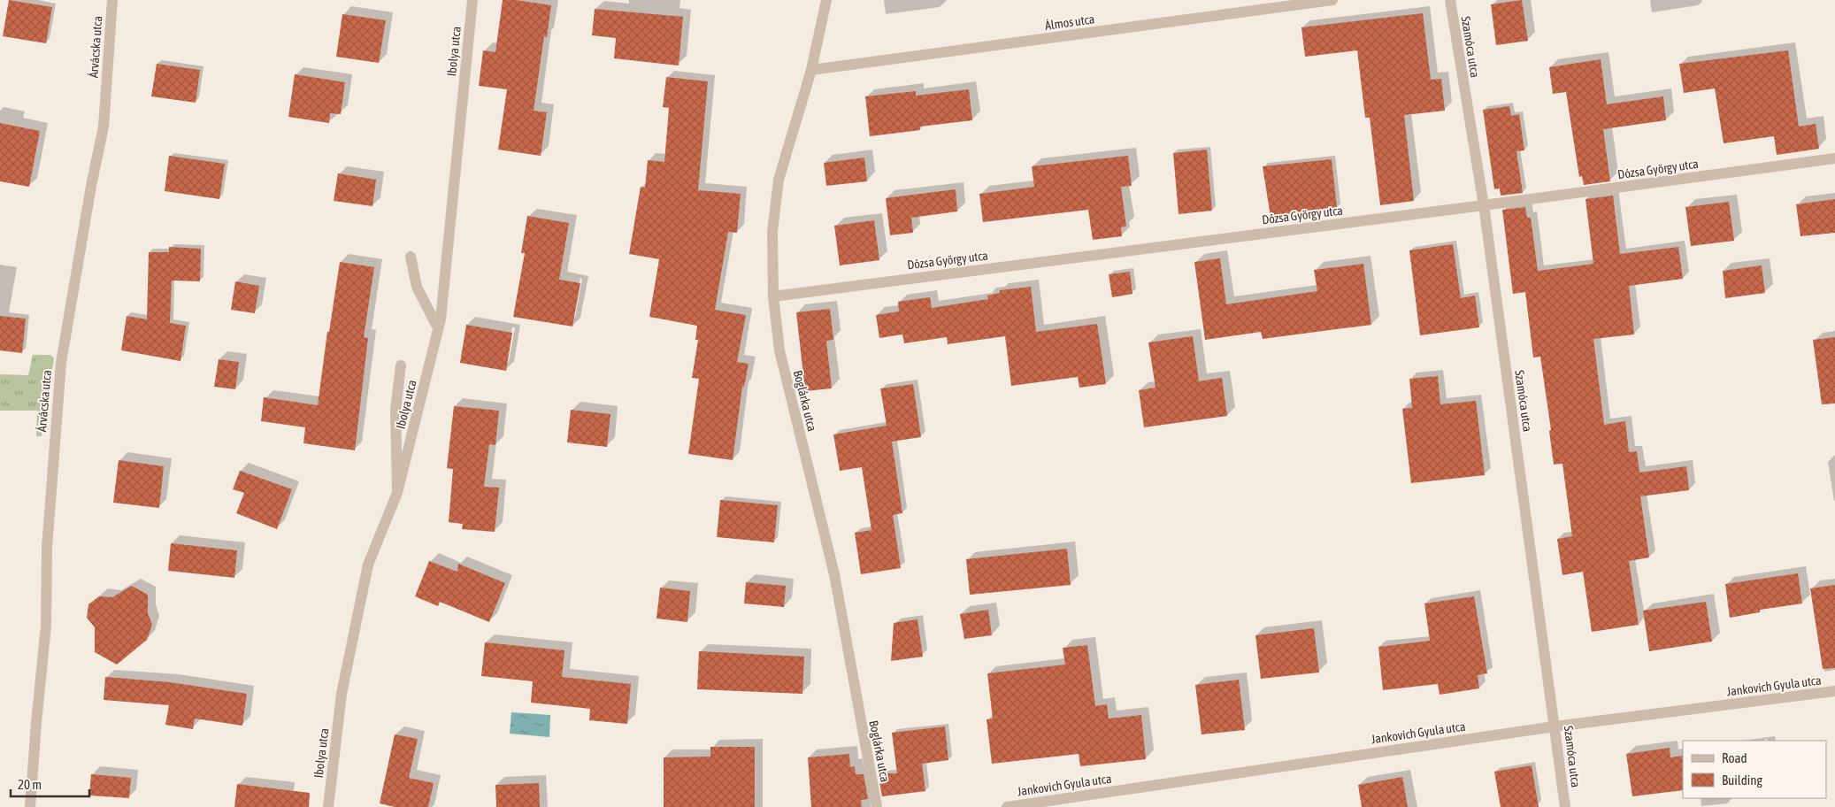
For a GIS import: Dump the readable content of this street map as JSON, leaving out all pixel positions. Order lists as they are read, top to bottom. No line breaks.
{"streets":{"street":["Álmos utca","Árvácska utca","Szamóca utca","Ibolya utca","Dózsa György utca","Boglárka utca","Jankovich Gyula utca"]},"crossings":[["Álmos utca","Boglárka utca"],["Szamóca utca","Dózsa György utca"],["Szamóca utca","Jankovich Gyula utca"],["Dózsa György utca","Boglárka utca"]],"legend":["Road","Building"],"scale_bar":"20 m"}
